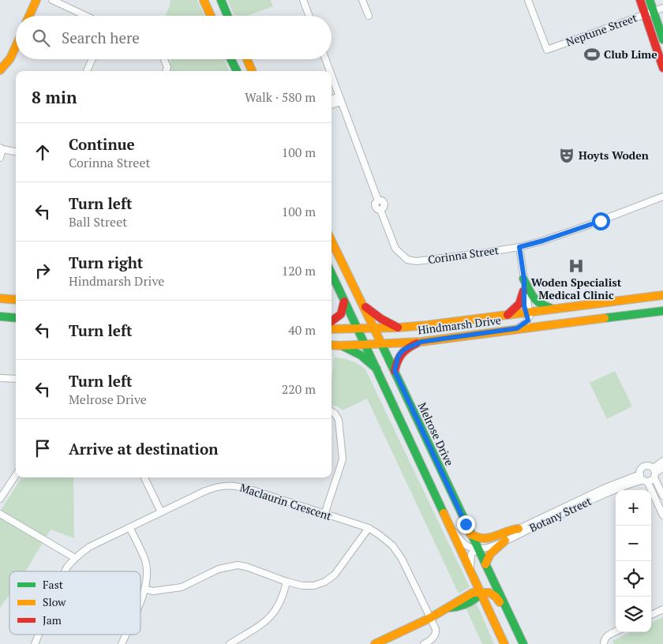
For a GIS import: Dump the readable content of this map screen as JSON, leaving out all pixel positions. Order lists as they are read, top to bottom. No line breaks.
{"streets":{"main road":["Hindmarsh Drive","Melrose Drive"],"street":["Neptune Street","Corinna Street","Maclaurin Crescent","Botany Street"]},"crossings":[["Hindmarsh Drive","Melrose Drive"],["Melrose Drive","Botany Street"]],"places":{"sports":["Club Lime"],"theatre":["Hoyts Woden"],"hospital":["Woden Specialist Medical Clinic"]},"legend":["Fast","Slow","Jam"],"page":{"search":"Search here","heading":["8 min","Walk · 580 m"],"list":[["Continue","Corinna Street","100 m"],["Turn left","Ball Street","100 m"],["Turn right","Hindmarsh Drive","120 m"],["Turn left","40 m"],["Turn left","Melrose Drive","220 m"],"Arrive at destination"],"map_buttons":["+","−"]}}
